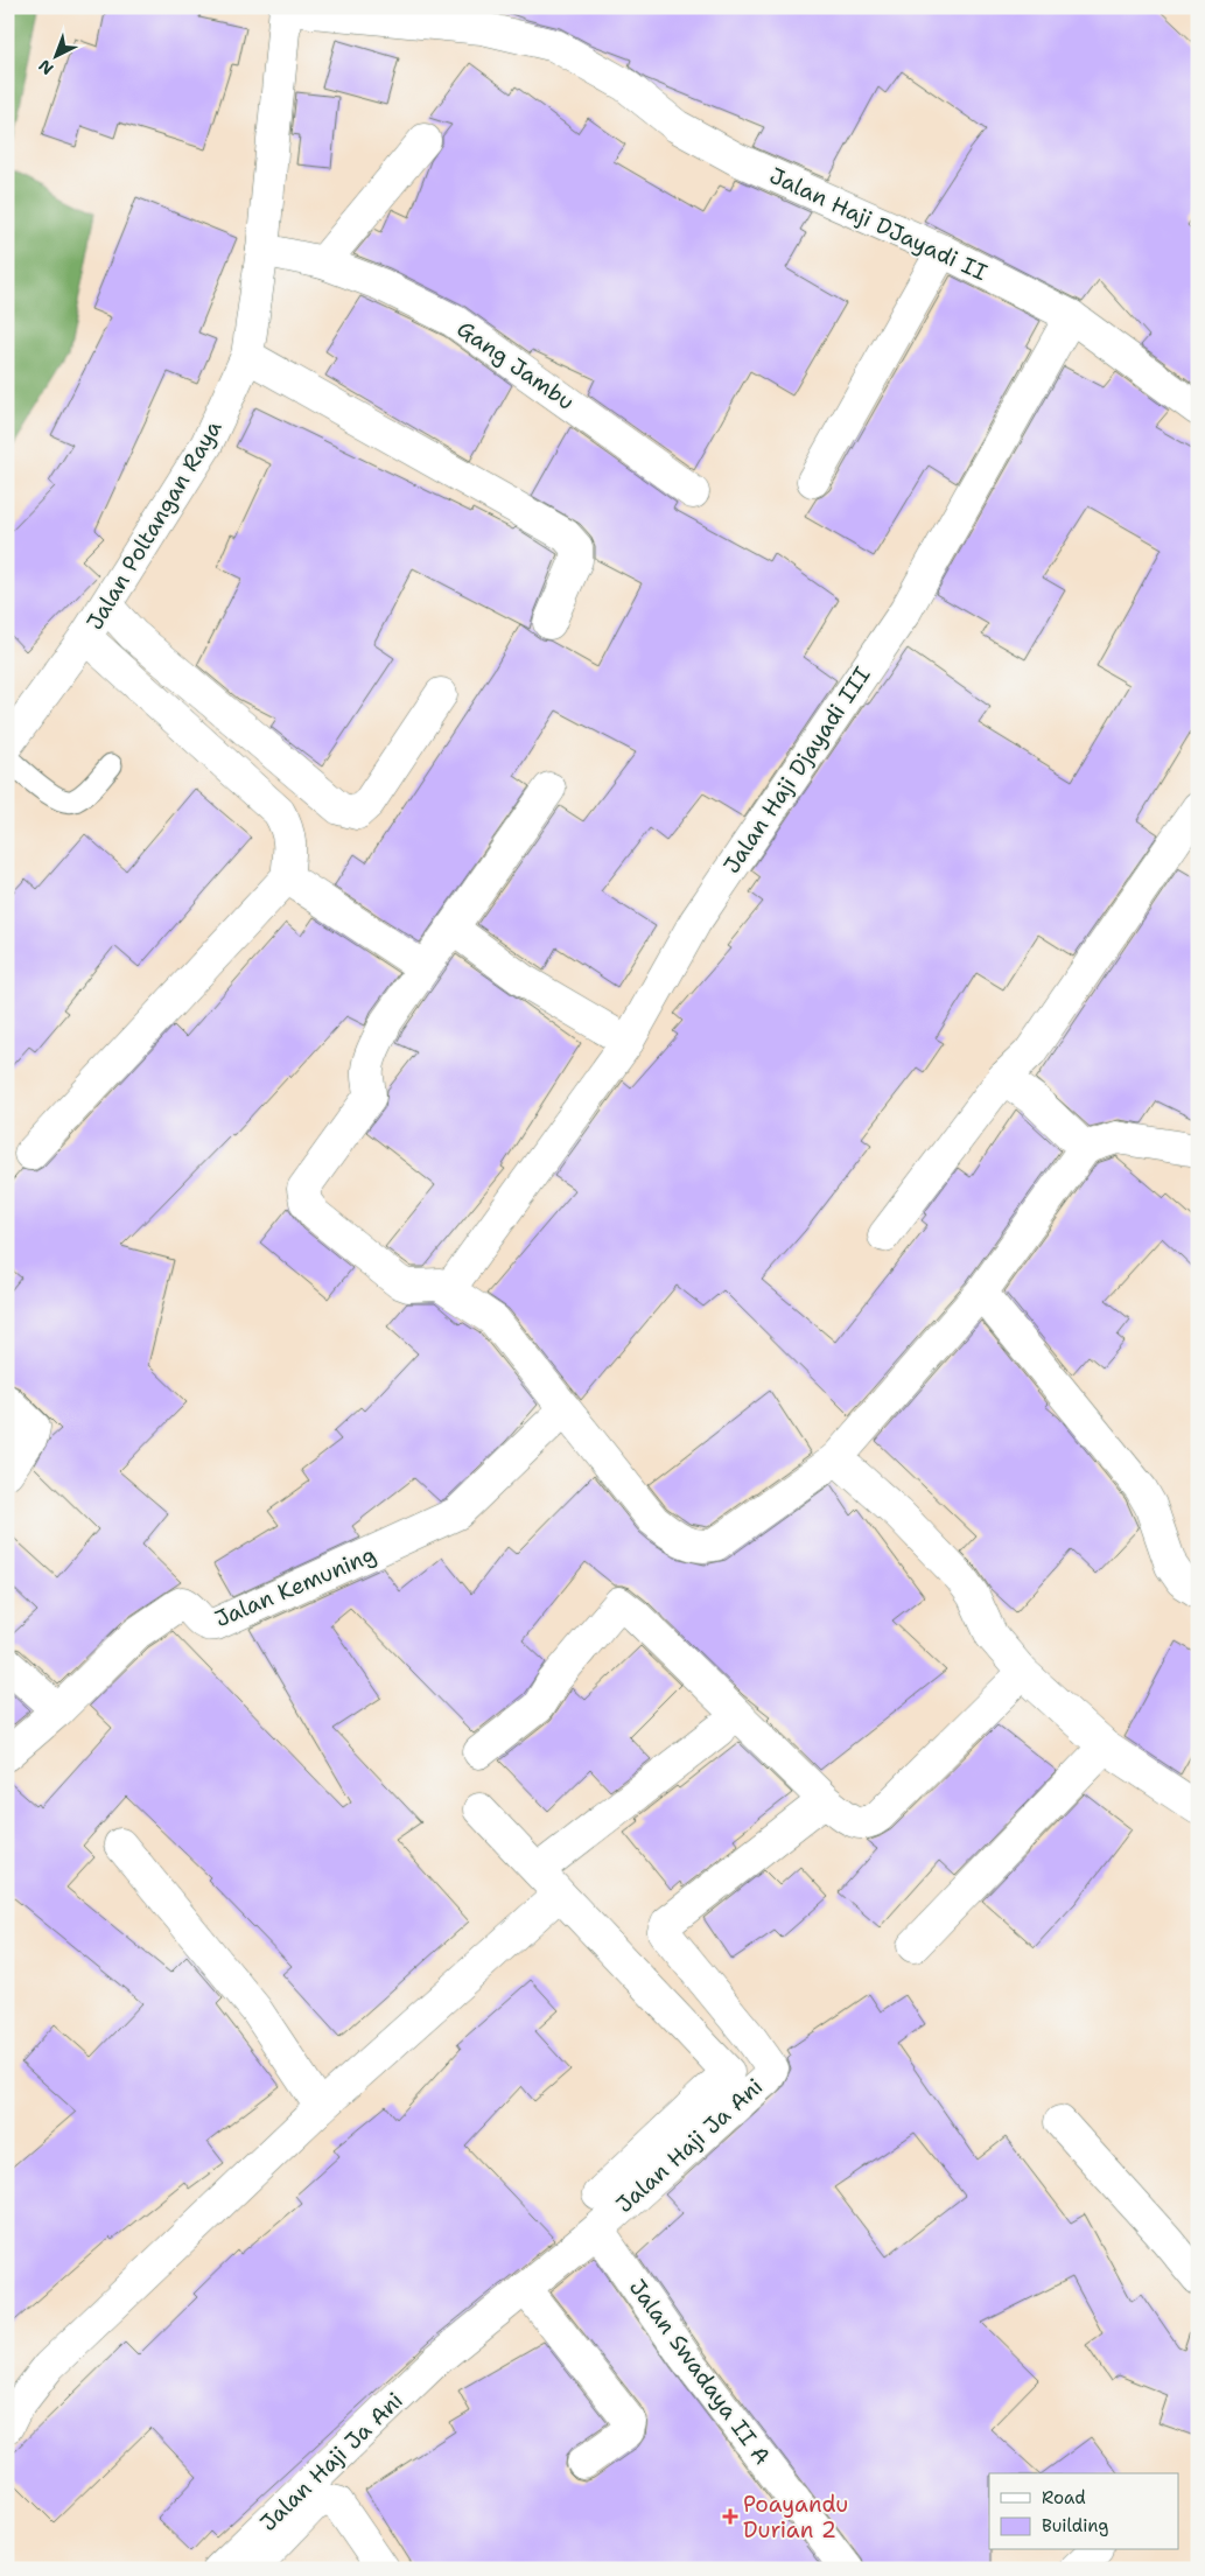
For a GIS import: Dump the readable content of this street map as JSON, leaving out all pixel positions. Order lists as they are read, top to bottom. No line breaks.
{"streets":{"street":["Jalan Haji DJayadi II","Gang Jambu","Jalan Poltangan Raya","Jalan Haji Djayadi III","Jalan Kemuning","Jalan Haji Ja Ani","Jalan Swadaya II A"]},"crossings":[["Jalan Haji DJayadi II","Jalan Poltangan Raya"],["Jalan Haji DJayadi II","Jalan Haji Djayadi III"],["Gang Jambu","Jalan Poltangan Raya"],["Jalan Haji Ja Ani","Jalan Swadaya II A"]],"places":{"health":["Poayandu Durian 2"]},"legend":["Road","Building"],"north":"bottom left"}
